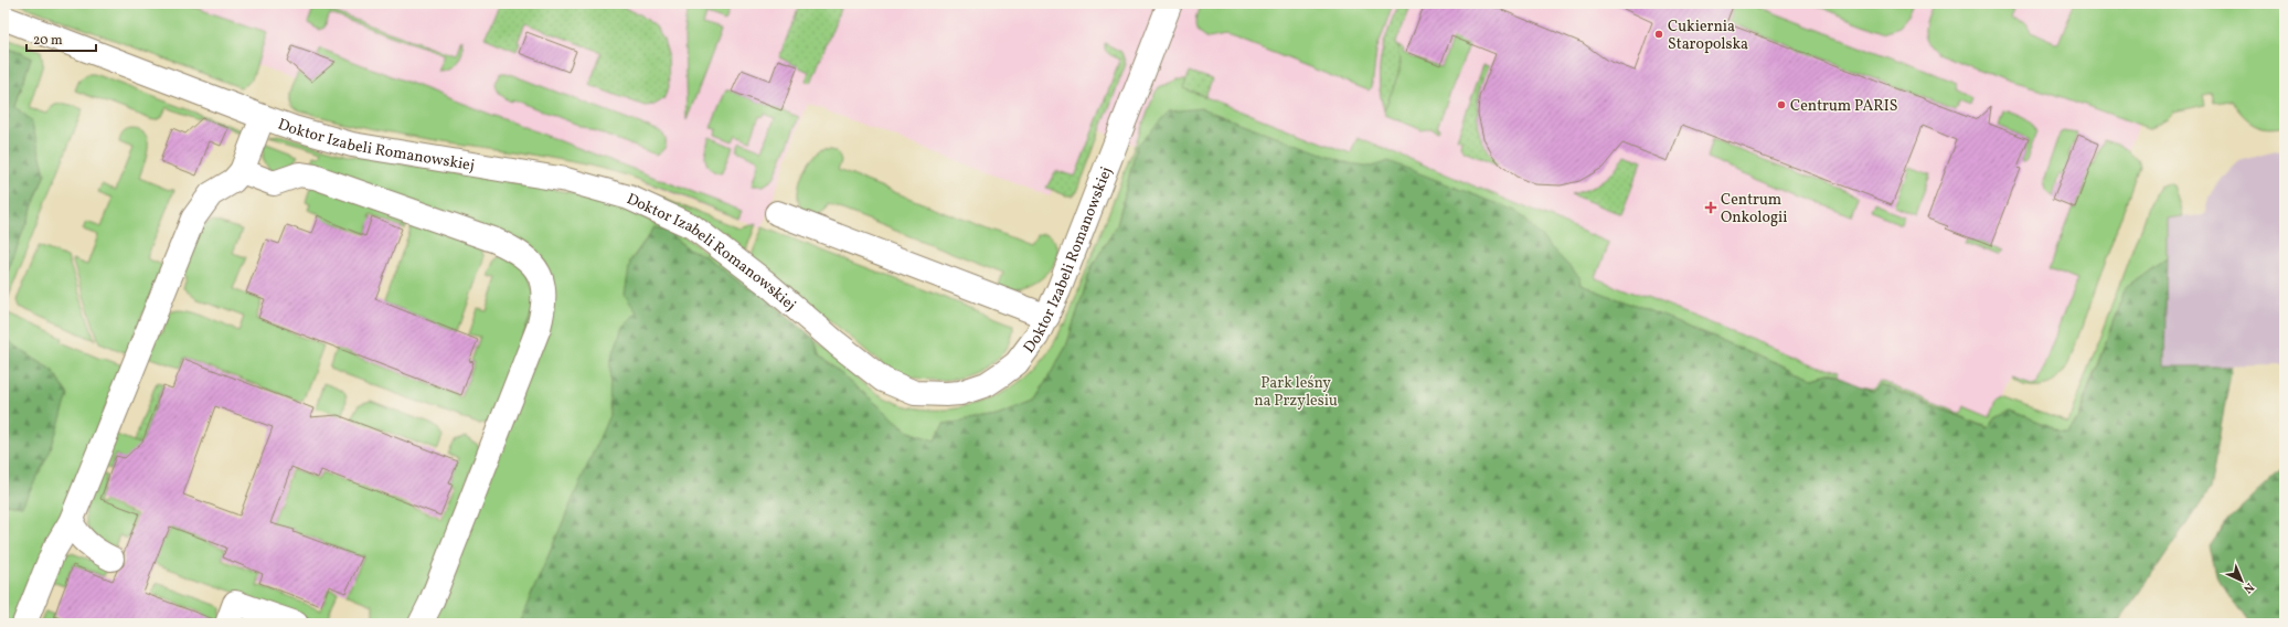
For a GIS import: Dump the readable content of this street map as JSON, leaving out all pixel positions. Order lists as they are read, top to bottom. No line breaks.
{"streets":{"street":["Doktor Izabeli Romanowskiej"]},"parks":["Park leśny na Przylesiu"],"places":{"other":["Cukiernia Staropolska","Centrum PARIS"],"health":["Centrum Onkologii"]},"scale_bar":"20 m","north":"bottom right"}
